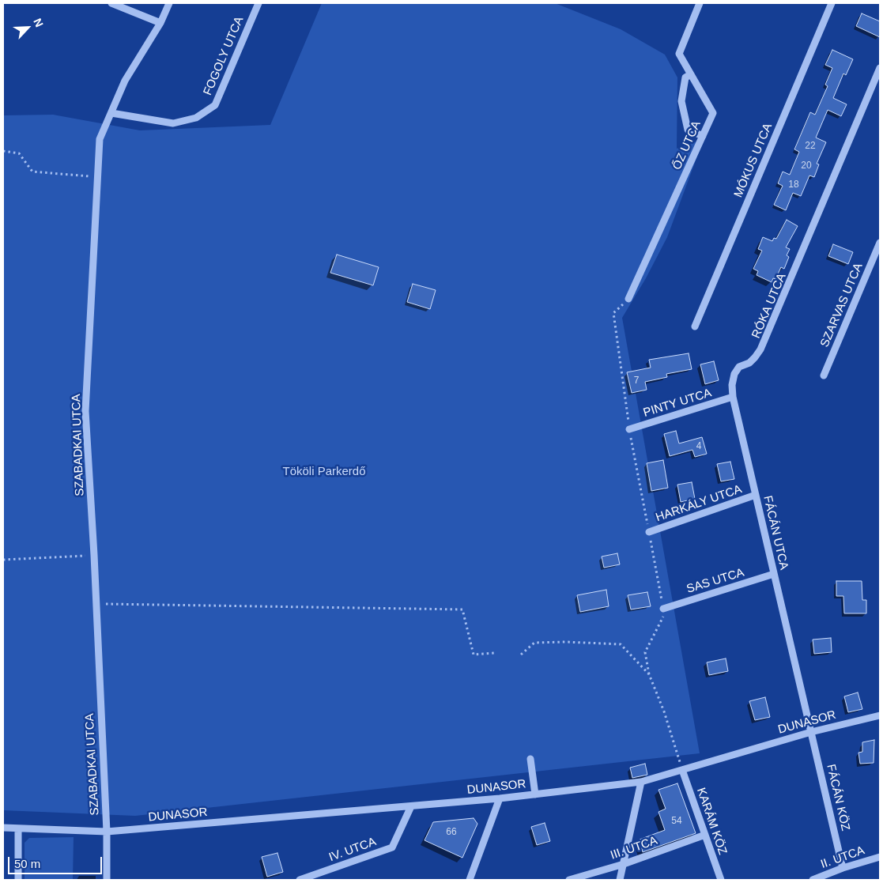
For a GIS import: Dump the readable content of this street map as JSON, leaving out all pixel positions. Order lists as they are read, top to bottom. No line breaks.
{"streets":{"street":["FOGOLY UTCA","ŐZ UTCA","MÓKUS UTCA","SZARVAS UTCA","RÓKA UTCA","PINTY UTCA","SZABADKAI UTCA","HARKÁLY UTCA","FÁCÁN UTCA","SAS UTCA","DUNASOR","FÁCÁN KÖZ","KARÁM KÖZ","III. UTCA","IV. UTCA","II. UTCA"]},"crossings":[["FOGOLY UTCA","SZABADKAI UTCA"],["RÓKA UTCA","FÁCÁN UTCA"],["PINTY UTCA","FÁCÁN UTCA"],["SZABADKAI UTCA","DUNASOR"],["HARKÁLY UTCA","FÁCÁN UTCA"],["FÁCÁN UTCA","SAS UTCA"],["FÁCÁN UTCA","DUNASOR"],["FÁCÁN UTCA","FÁCÁN KÖZ"],["DUNASOR","FÁCÁN KÖZ"],["DUNASOR","KARÁM KÖZ"],["DUNASOR","IV. UTCA"],["FÁCÁN KÖZ","II. UTCA"],["KARÁM KÖZ","III. UTCA"]],"parks":["Tököli Parkerdő"],"house_numbers":["22","20","18","7","4","54","66"],"scale_bar":"50 m","north":"top right"}
